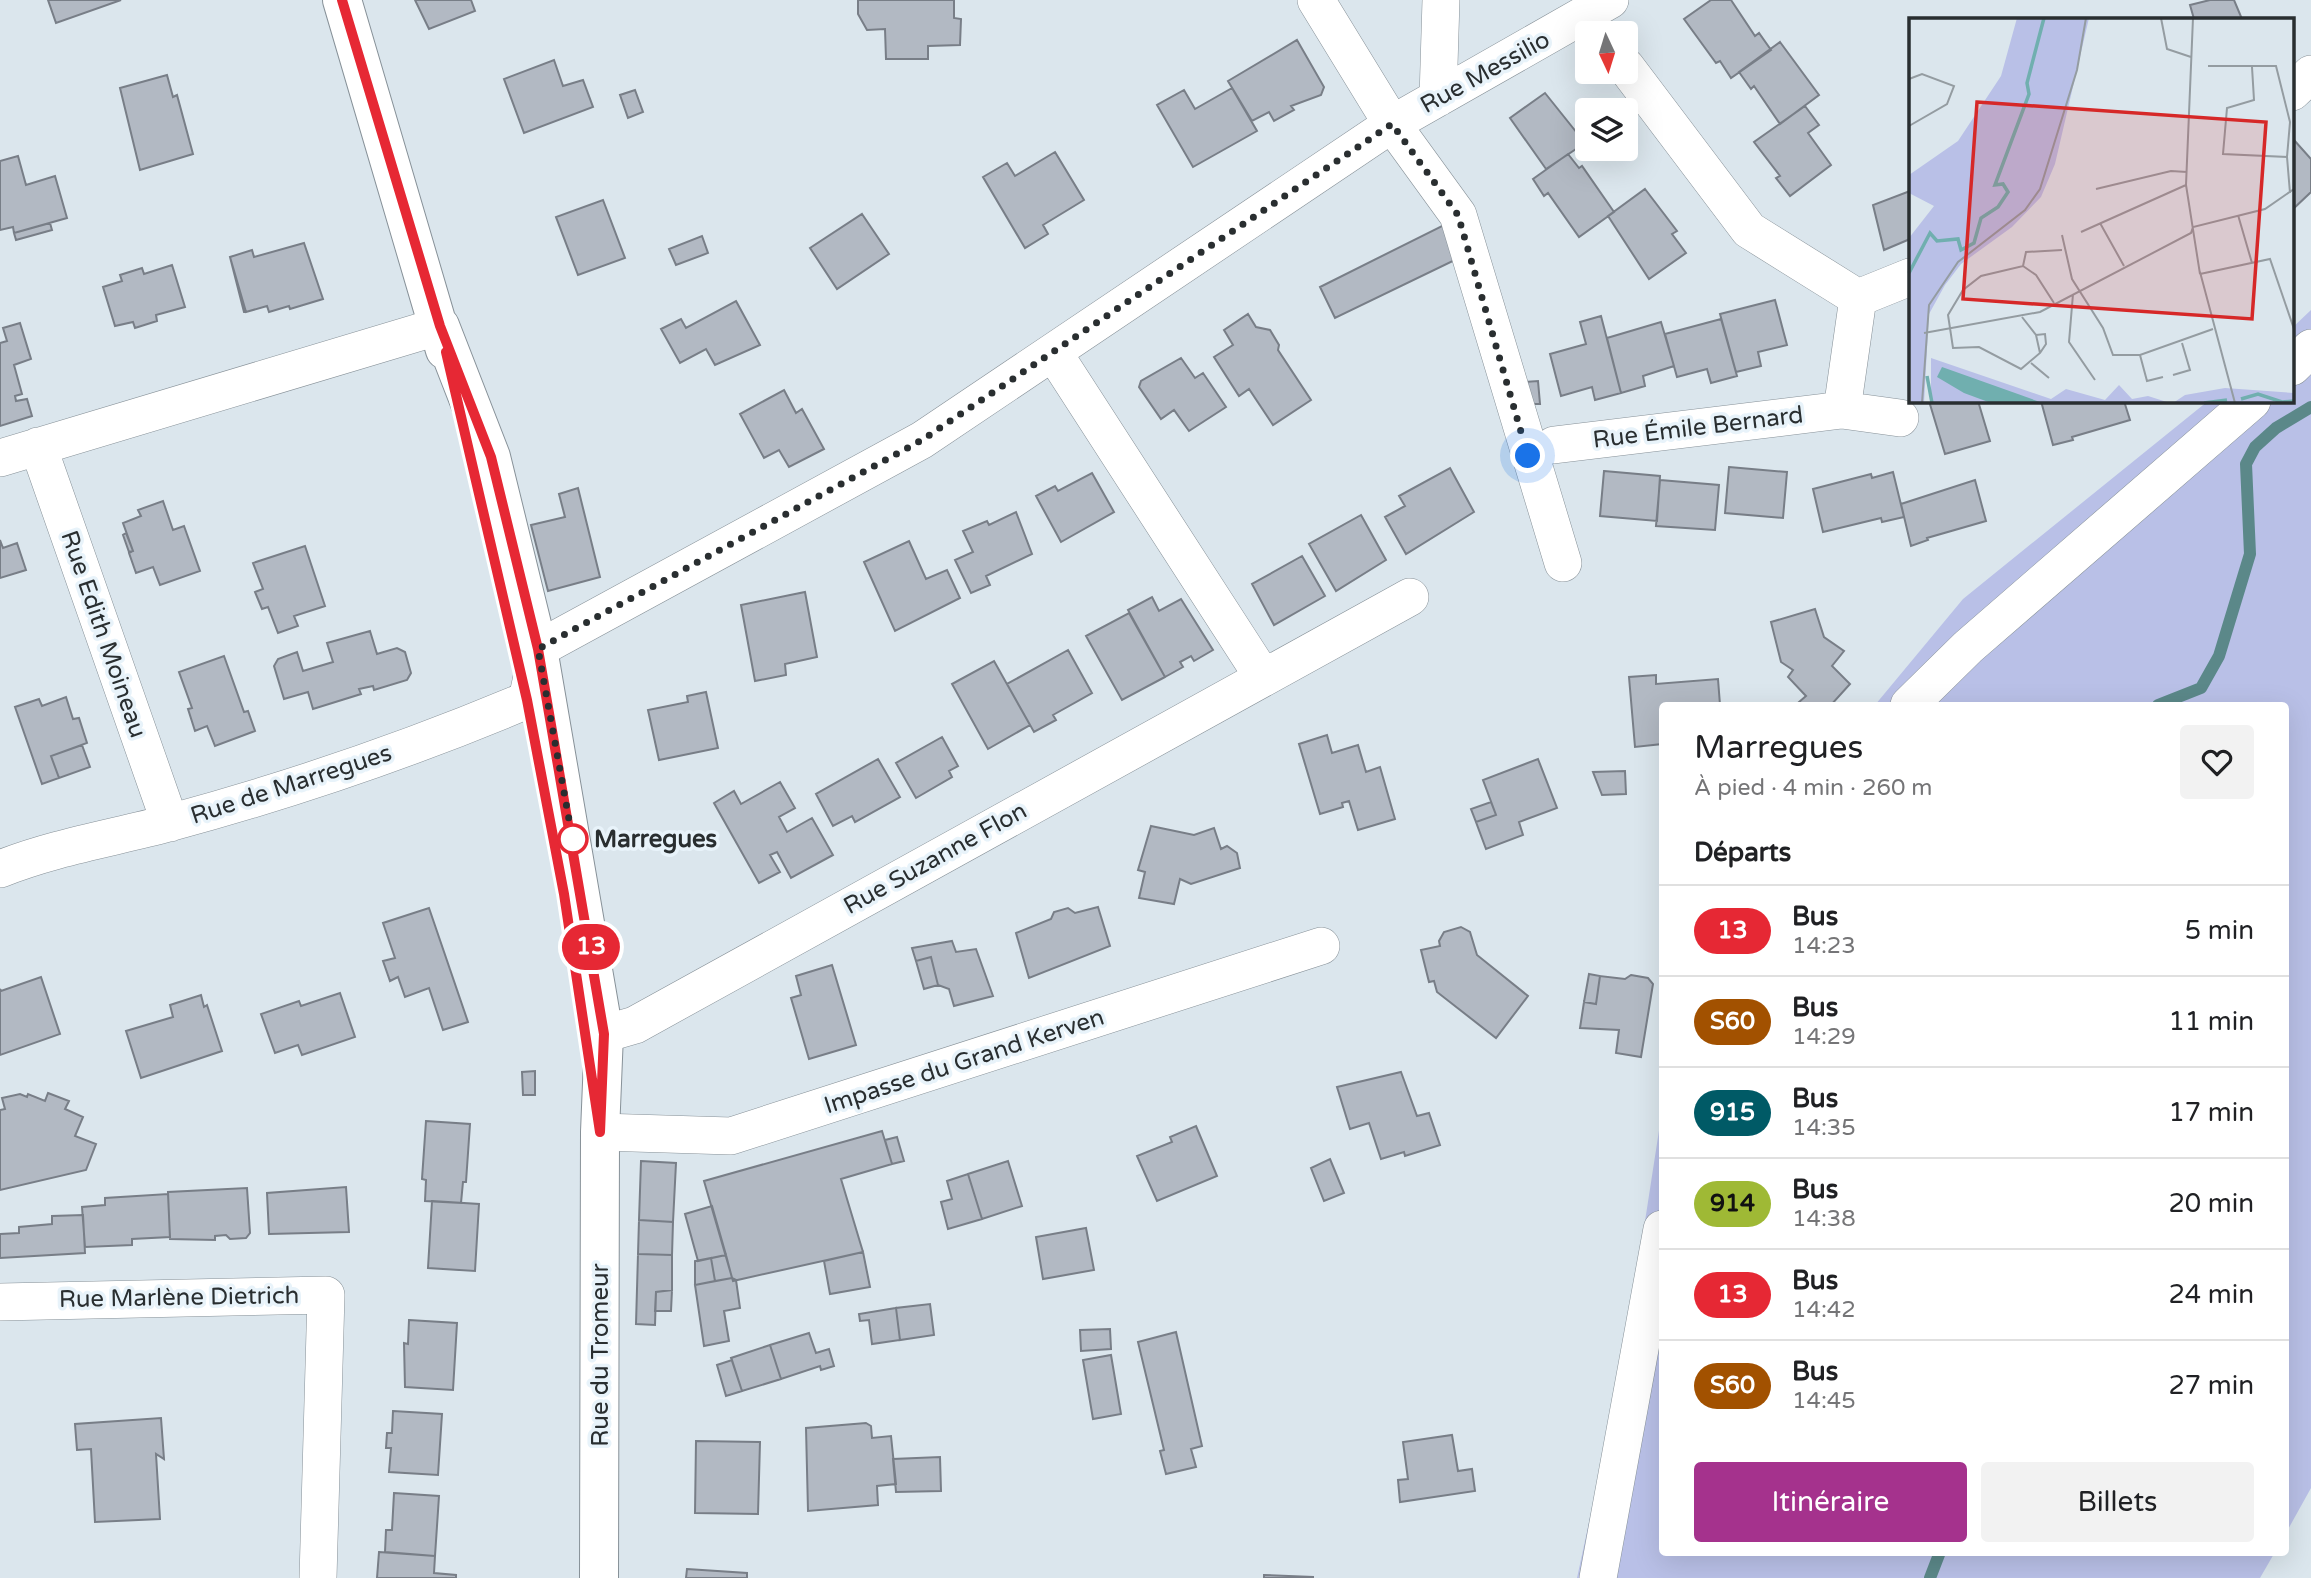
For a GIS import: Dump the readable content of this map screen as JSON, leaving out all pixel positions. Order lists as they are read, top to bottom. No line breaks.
{"streets":{"main road":["Rue du Tromeur"],"street":["Rue Messilio","Rue Émile Bernard","Rue Edith Moineau","Rue de Marregues","Rue Suzanne Flon","Impasse du Grand Kerven","Rue Marlène Dietrich"]},"crossings":[["Rue Messilio","Rue du Tromeur"],["Rue Edith Moineau","Rue de Marregues"],["Rue de Marregues","Rue du Tromeur"],["Rue Suzanne Flon","Rue du Tromeur"],["Impasse du Grand Kerven","Rue du Tromeur"]],"places":["Marregues"],"lines":["bus line 13"],"north":"bottom","page":{"on_map":"13","heading":[["Marregues","À pied · 4 min · 260 m"],"Départs"],"list":[{"mark":"13","name":"Bus","note":"14:23","value":"5 min"},{"mark":"S60","name":"Bus","note":"14:29","value":"11 min"},{"mark":"915","name":"Bus","note":"14:35","value":"17 min"},{"mark":"914","name":"Bus","note":"14:38","value":"20 min"},{"mark":"13","name":"Bus","note":"14:42","value":"24 min"},{"mark":"S60","name":"Bus","note":"14:45","value":"27 min"}],"buttons":["Itinéraire","Billets"]}}
